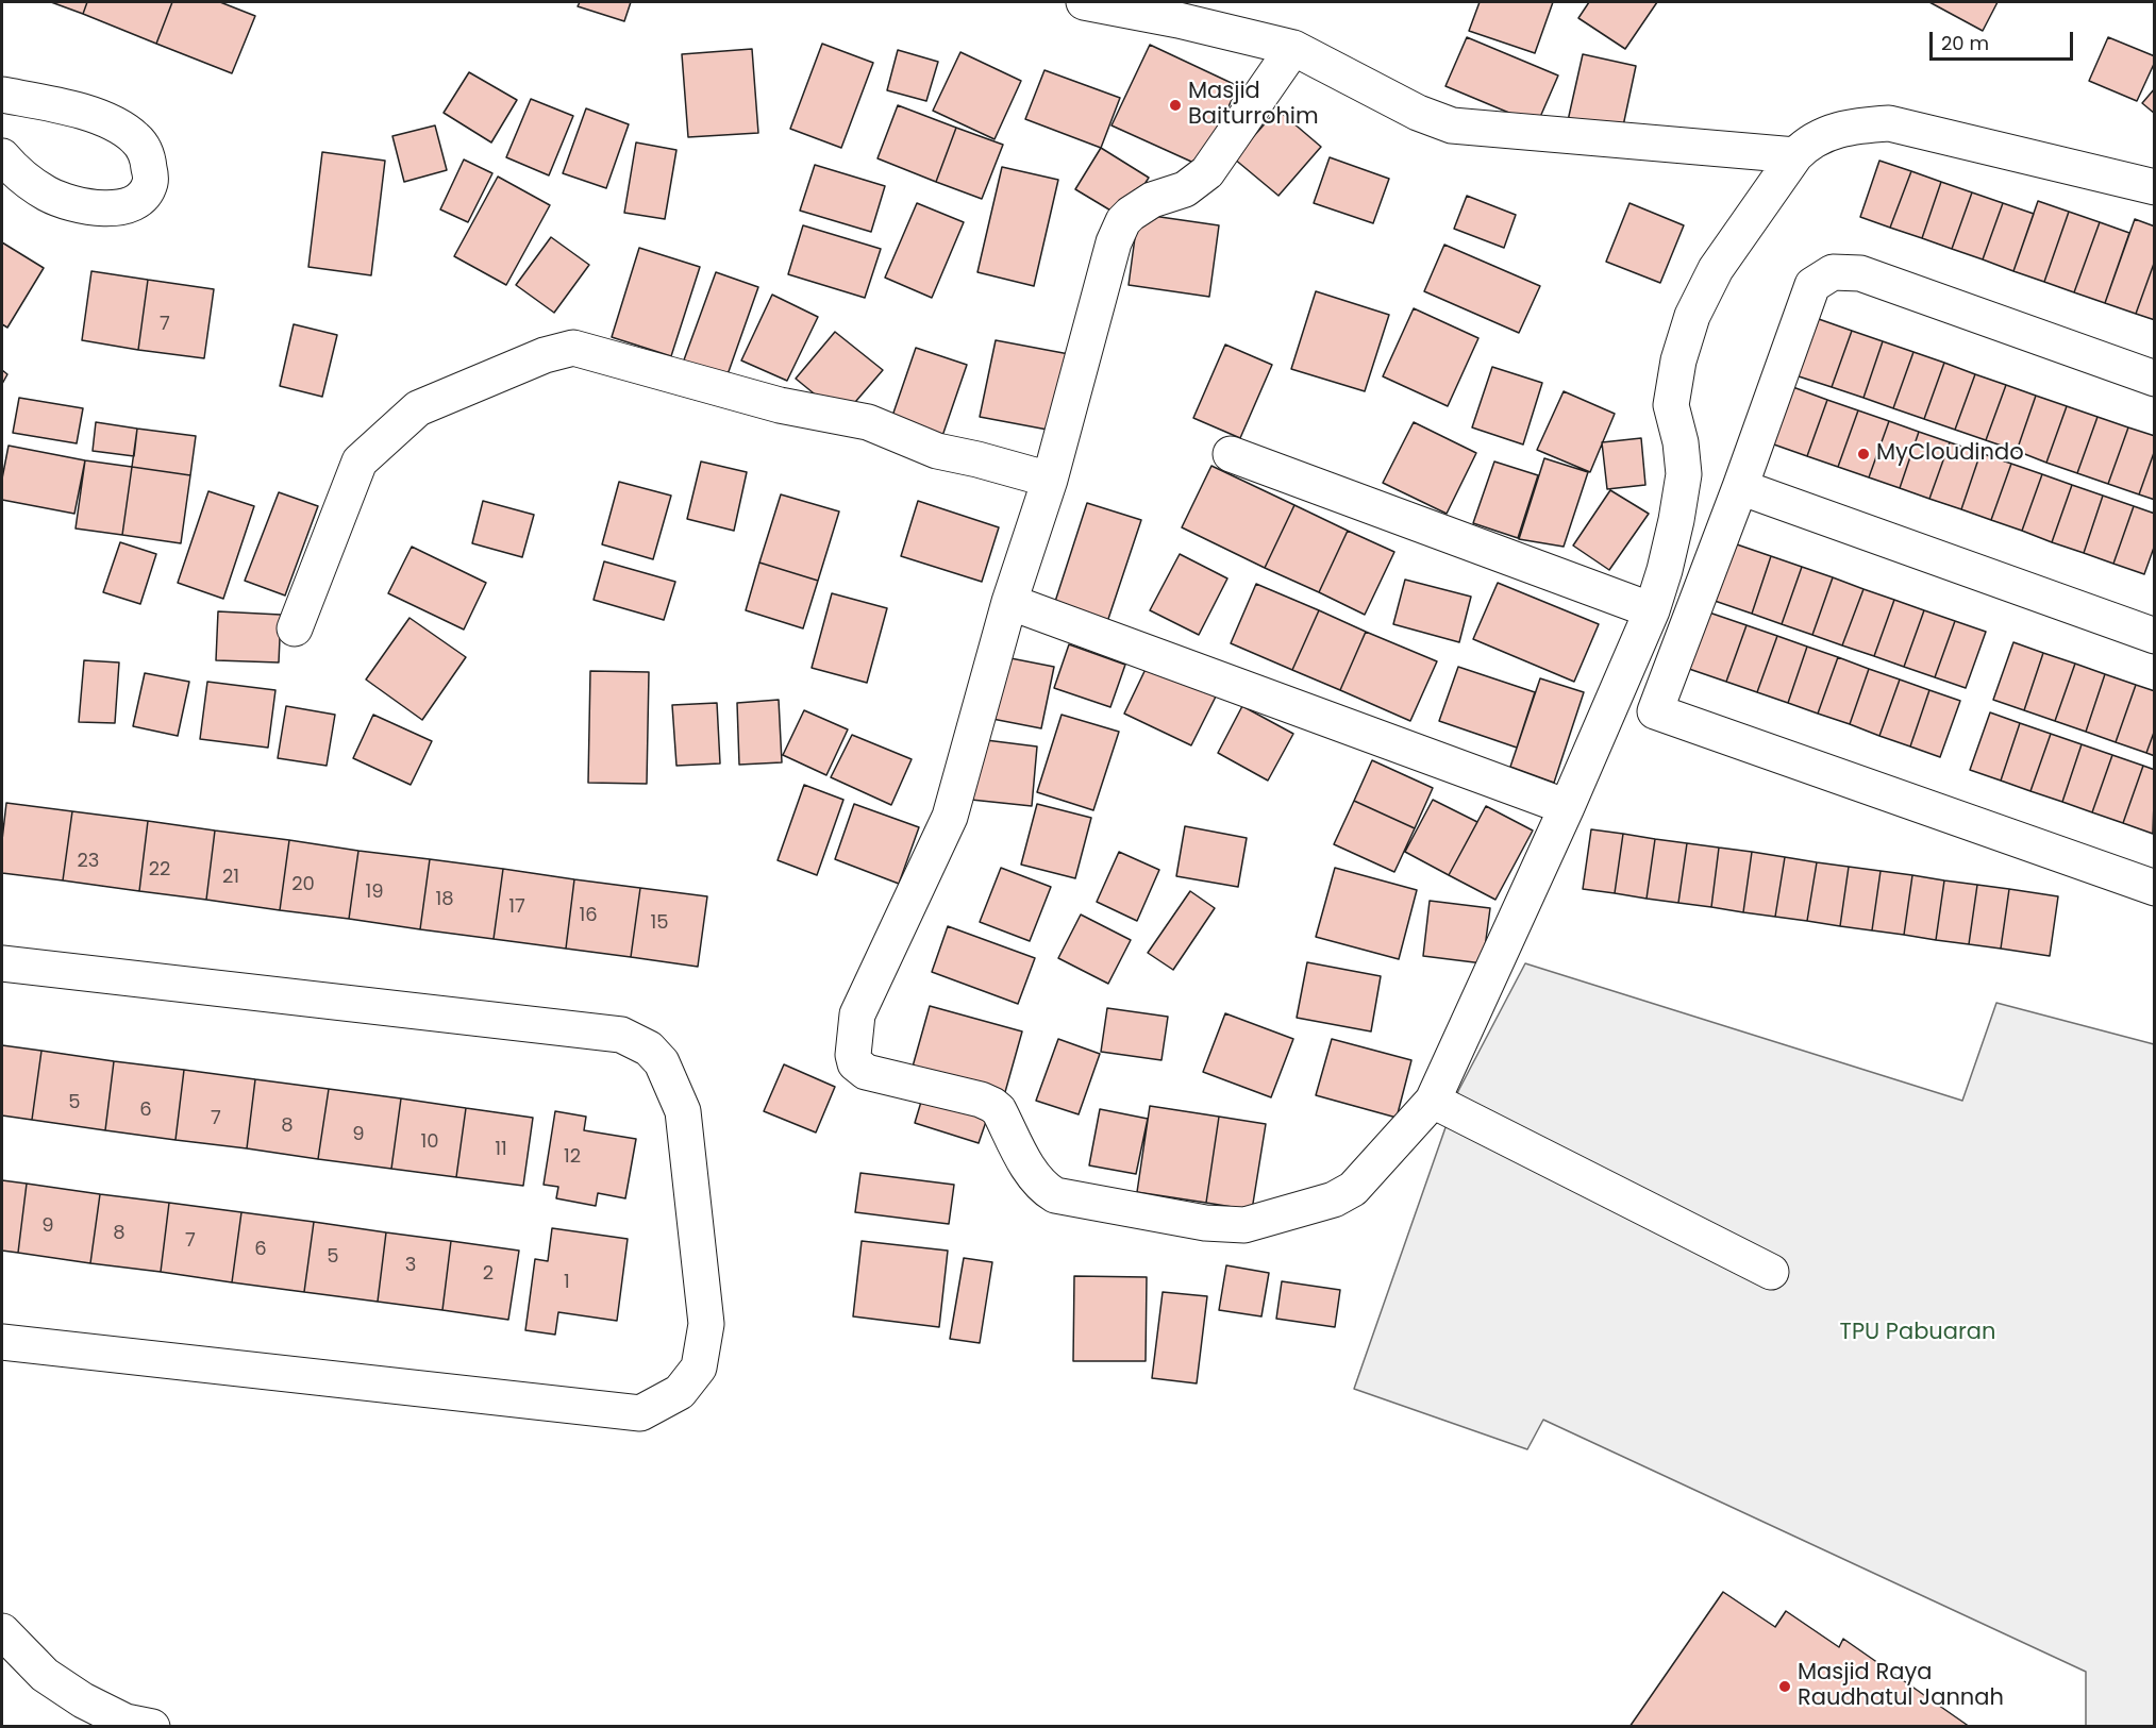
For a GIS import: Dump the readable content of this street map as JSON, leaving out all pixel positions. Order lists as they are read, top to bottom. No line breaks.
{"parks":["TPU Pabuaran"],"places":["Masjid Baiturrohim","MyCloudindo","Masjid Raya Raudhatul Jannah"],"house_numbers":["7","23","22","21","20","19","18","17","16","15","5","6","7","8","9","10","11","12","9","8","7","6","5","3","2","1"],"scale_bar":"20 m"}
